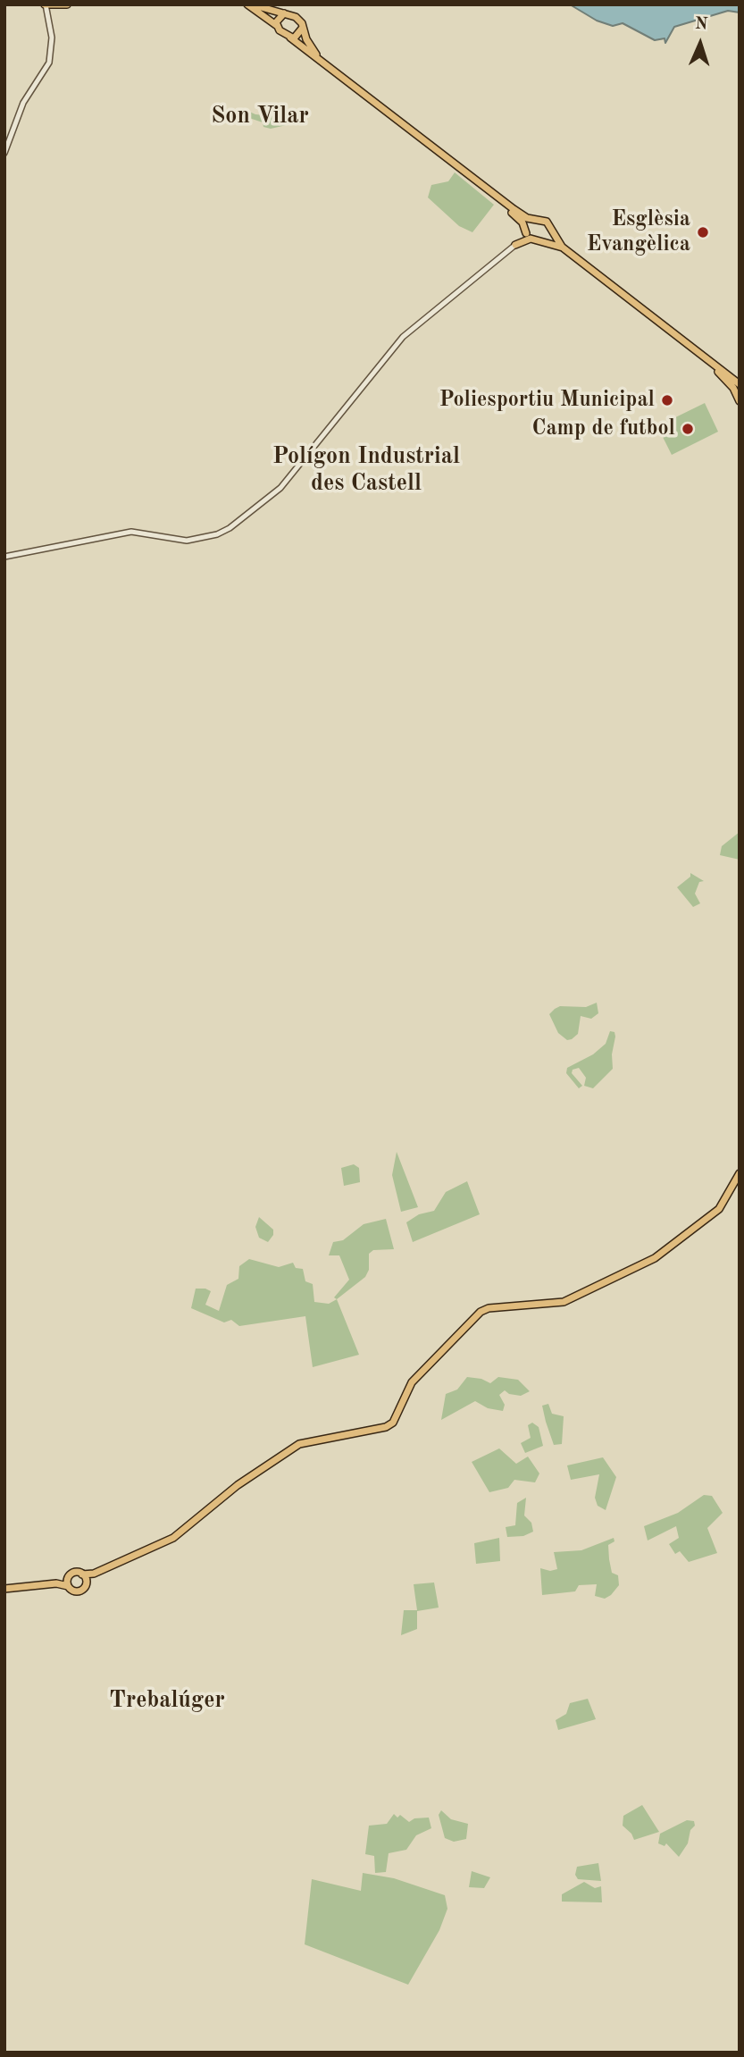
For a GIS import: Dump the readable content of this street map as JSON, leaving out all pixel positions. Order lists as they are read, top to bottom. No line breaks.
{"districts":["Son Vilar","Polígon Industrial des Castell","Trebalúger"],"places":["Esglèsia Evangèlica","Poliesportiu Municipal","Camp de futbol"],"north":"top"}
